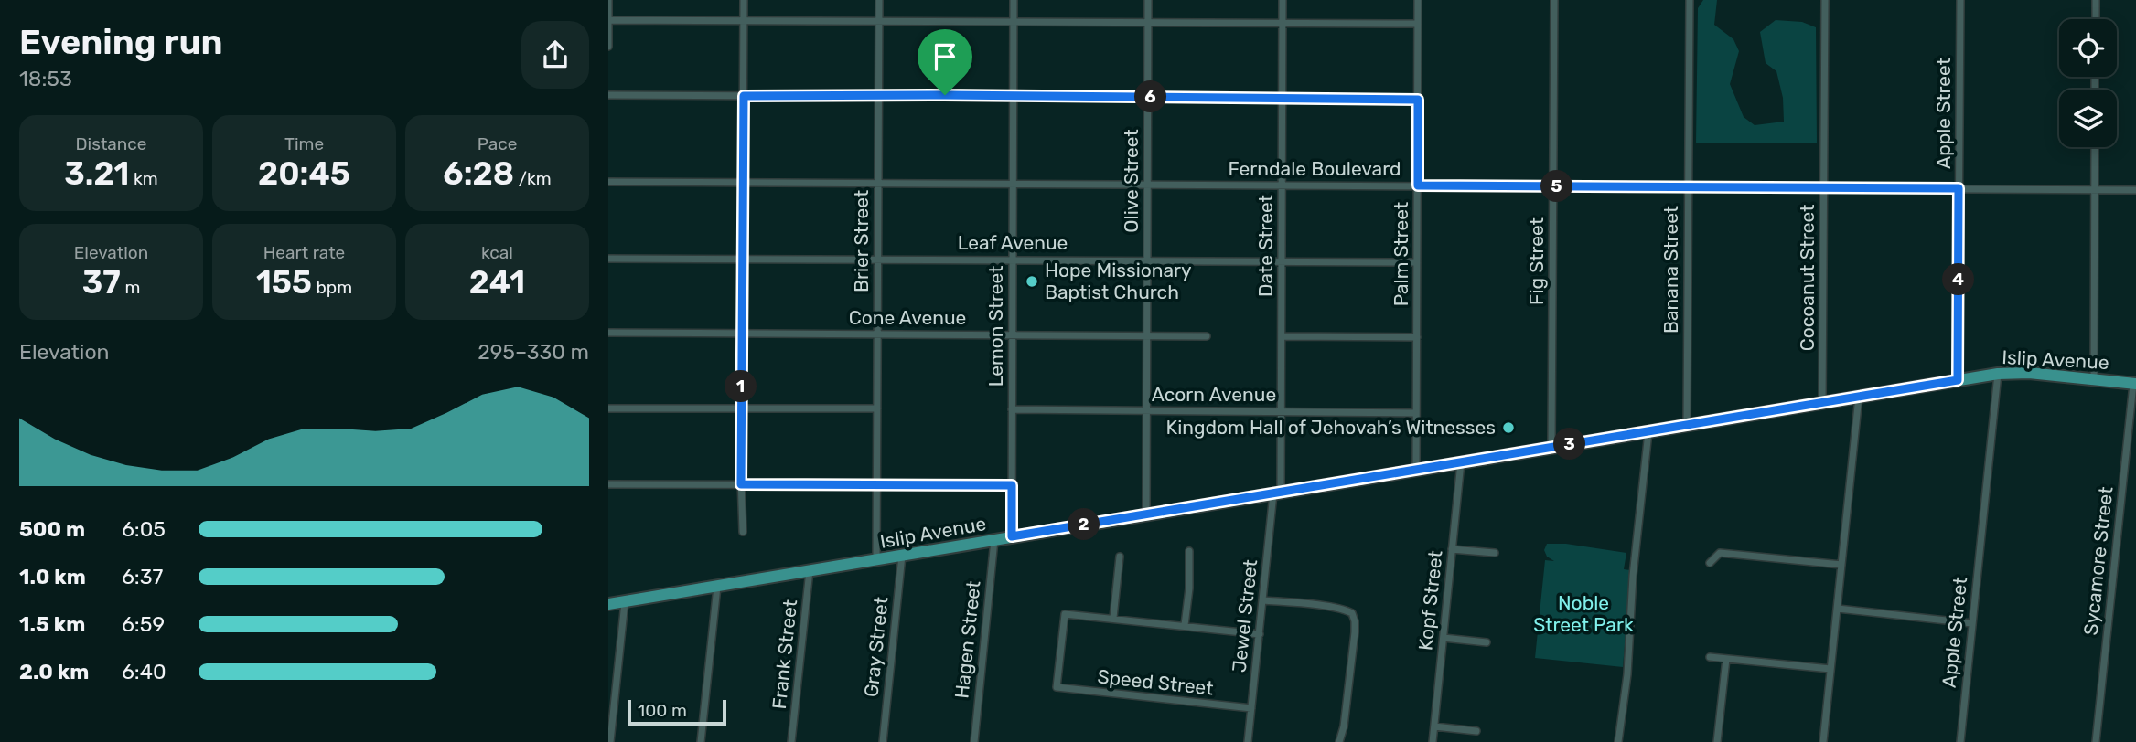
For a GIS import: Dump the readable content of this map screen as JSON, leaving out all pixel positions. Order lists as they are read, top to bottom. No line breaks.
{"streets":{"main road":["Islip Avenue"],"street":["Apple Street","Ferndale Boulevard","Olive Street","Brier Street","Leaf Avenue","Date Street","Palm Street","Fig Street","Banana Street","Cocoanut Street","Cone Avenue","Lemon Street","Acorn Avenue","Sycamore Street","Kopf Street","Jewel Street","Hagen Street","Gray Street","Frank Street","Speed Street"]},"crossings":[["Apple Street","Ferndale Boulevard"],["Apple Street","Islip Avenue"],["Ferndale Boulevard","Olive Street"],["Ferndale Boulevard","Brier Street"],["Ferndale Boulevard","Date Street"],["Ferndale Boulevard","Palm Street"],["Ferndale Boulevard","Fig Street"],["Ferndale Boulevard","Banana Street"],["Ferndale Boulevard","Cocoanut Street"],["Ferndale Boulevard","Lemon Street"],["Olive Street","Leaf Avenue"],["Olive Street","Cone Avenue"],["Olive Street","Islip Avenue"],["Olive Street","Acorn Avenue"],["Brier Street","Leaf Avenue"],["Brier Street","Cone Avenue"],["Brier Street","Islip Avenue"],["Leaf Avenue","Date Street"],["Leaf Avenue","Palm Street"],["Leaf Avenue","Lemon Street"],["Date Street","Islip Avenue"],["Date Street","Acorn Avenue"],["Date Street","Jewel Street"],["Palm Street","Islip Avenue"],["Palm Street","Acorn Avenue"],["Fig Street","Islip Avenue"],["Banana Street","Islip Avenue"],["Cocoanut Street","Islip Avenue"],["Cone Avenue","Lemon Street"],["Lemon Street","Islip Avenue"],["Lemon Street","Acorn Avenue"],["Islip Avenue","Sycamore Street"],["Islip Avenue","Kopf Street"],["Islip Avenue","Jewel Street"],["Islip Avenue","Hagen Street"],["Islip Avenue","Gray Street"],["Islip Avenue","Frank Street"],["Jewel Street","Speed Street"]],"parks":["Noble Street Park"],"places":["Hope Missionary Baptist Church","Kingdom Hall of Jehovah’s Witnesses"],"scale_bar":"100 m","page":{"heading":["Evening run","18:53"],"pins":["6","5","4","1","3","2"],"stats":[["Distance","3.21 km"],["Time","20:45"],["Pace","6:28 /km"],["Elevation","37 m"],["Heart rate","155 bpm"],["kcal","241"]],"chart":["Elevation","295–330 m"],"list":[{"name":"500 m","note":"6:05"},{"name":"1.0 km","note":"6:37"},{"name":"1.5 km","note":"6:59"},{"name":"2.0 km","note":"6:40"}],"scale":"100 m"}}
